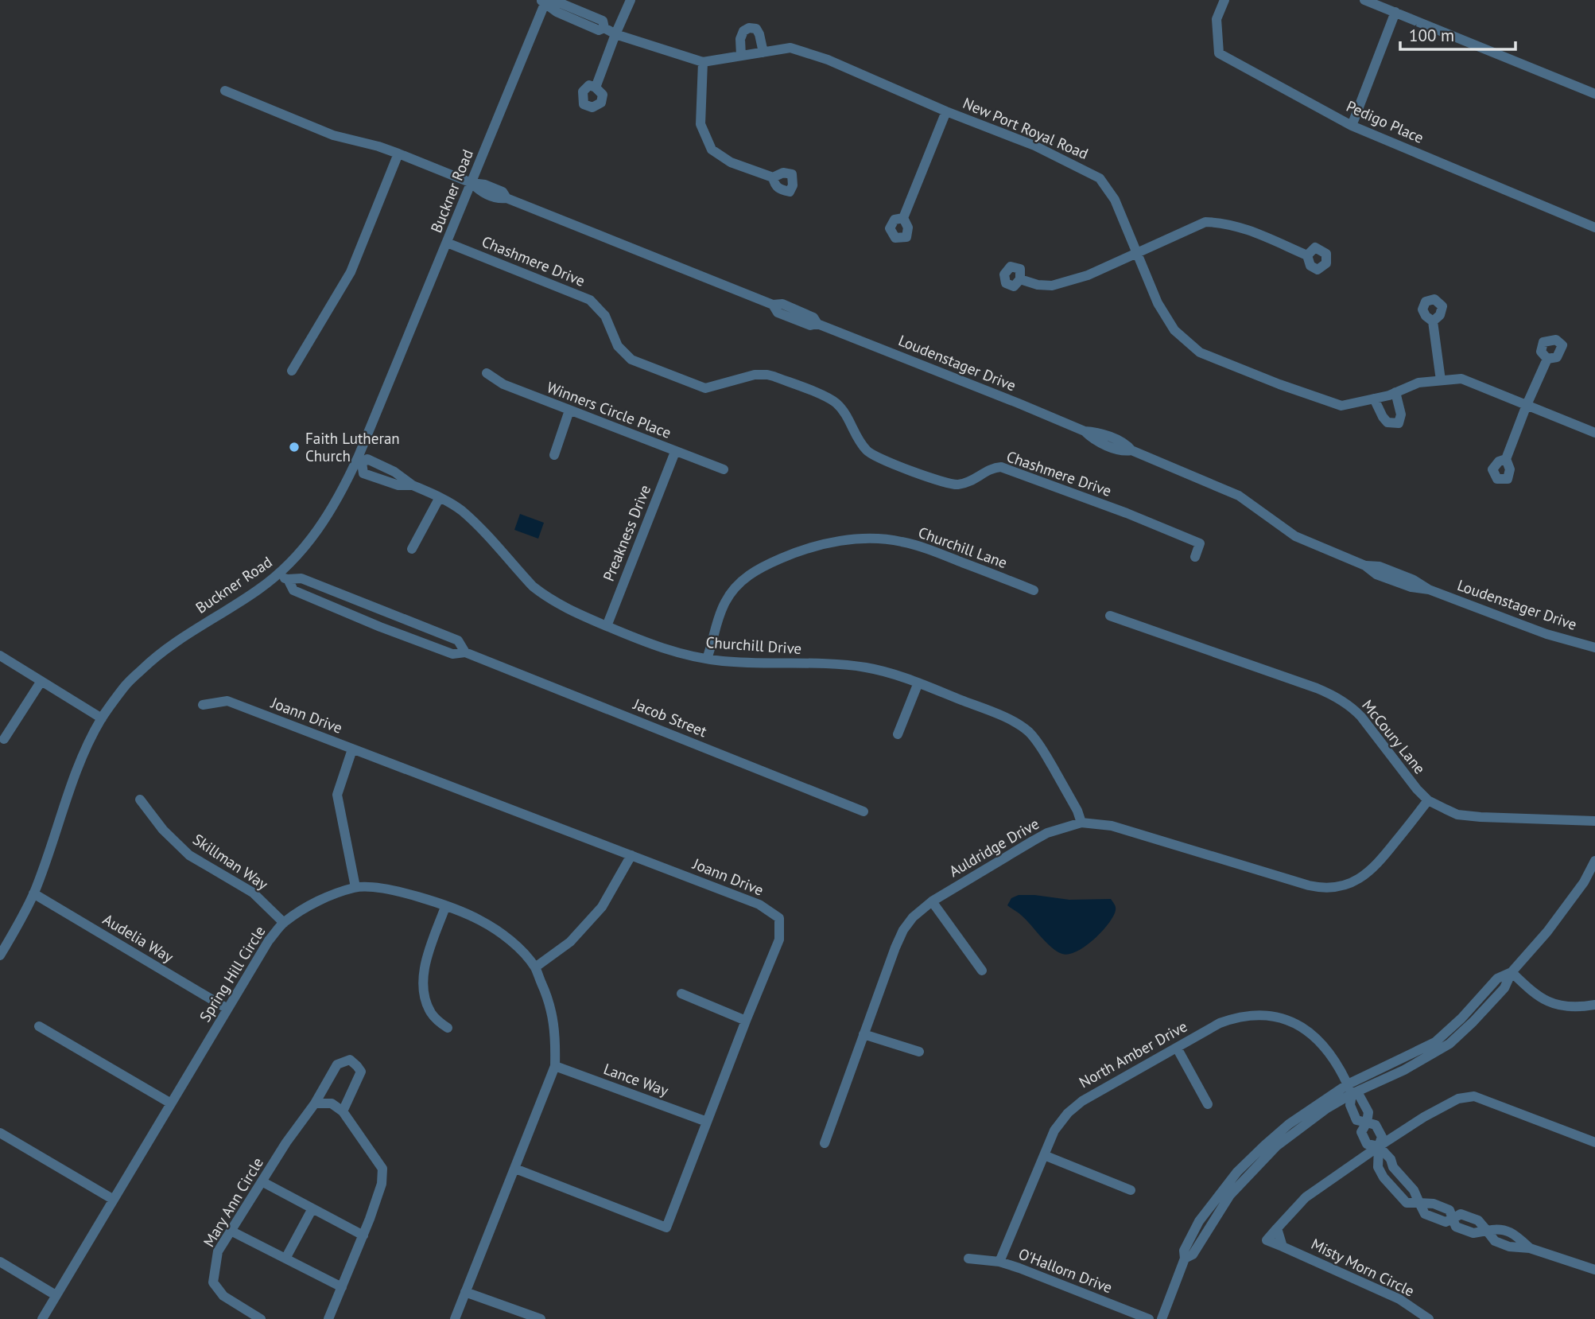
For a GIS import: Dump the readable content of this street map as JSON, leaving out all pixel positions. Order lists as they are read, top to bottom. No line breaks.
{"streets":{"street":["Pedigo Place","New Port Royal Road","Buckner Road","Chashmere Drive","Loudenstager Drive","Winners Circle Place","Preakness Drive","Churchill Lane","Churchill Drive","Joann Drive","Jacob Street","McCoury Lane","Auldridge Drive","Skillman Way","Audelia Way","Spring Hill Circle","North Amber Drive","Lance Way","Mary Ann Circle","Misty Morn Circle","O'Hallorn Drive"]},"crossings":[["New Port Royal Road","Buckner Road"],["Buckner Road","Chashmere Drive"],["Buckner Road","Loudenstager Drive"],["Buckner Road","Churchill Drive"],["Buckner Road","Jacob Street"],["Buckner Road","Audelia Way"],["Winners Circle Place","Preakness Drive"],["Preakness Drive","Churchill Drive"],["Churchill Lane","Churchill Drive"],["Churchill Drive","Auldridge Drive"],["Joann Drive","Spring Hill Circle"],["Joann Drive","Lance Way"],["McCoury Lane","Auldridge Drive"],["Skillman Way","Spring Hill Circle"],["Audelia Way","Spring Hill Circle"],["Spring Hill Circle","Lance Way"],["North Amber Drive","O'Hallorn Drive"]],"places":["Faith Lutheran Church"],"scale_bar":"100 m"}
